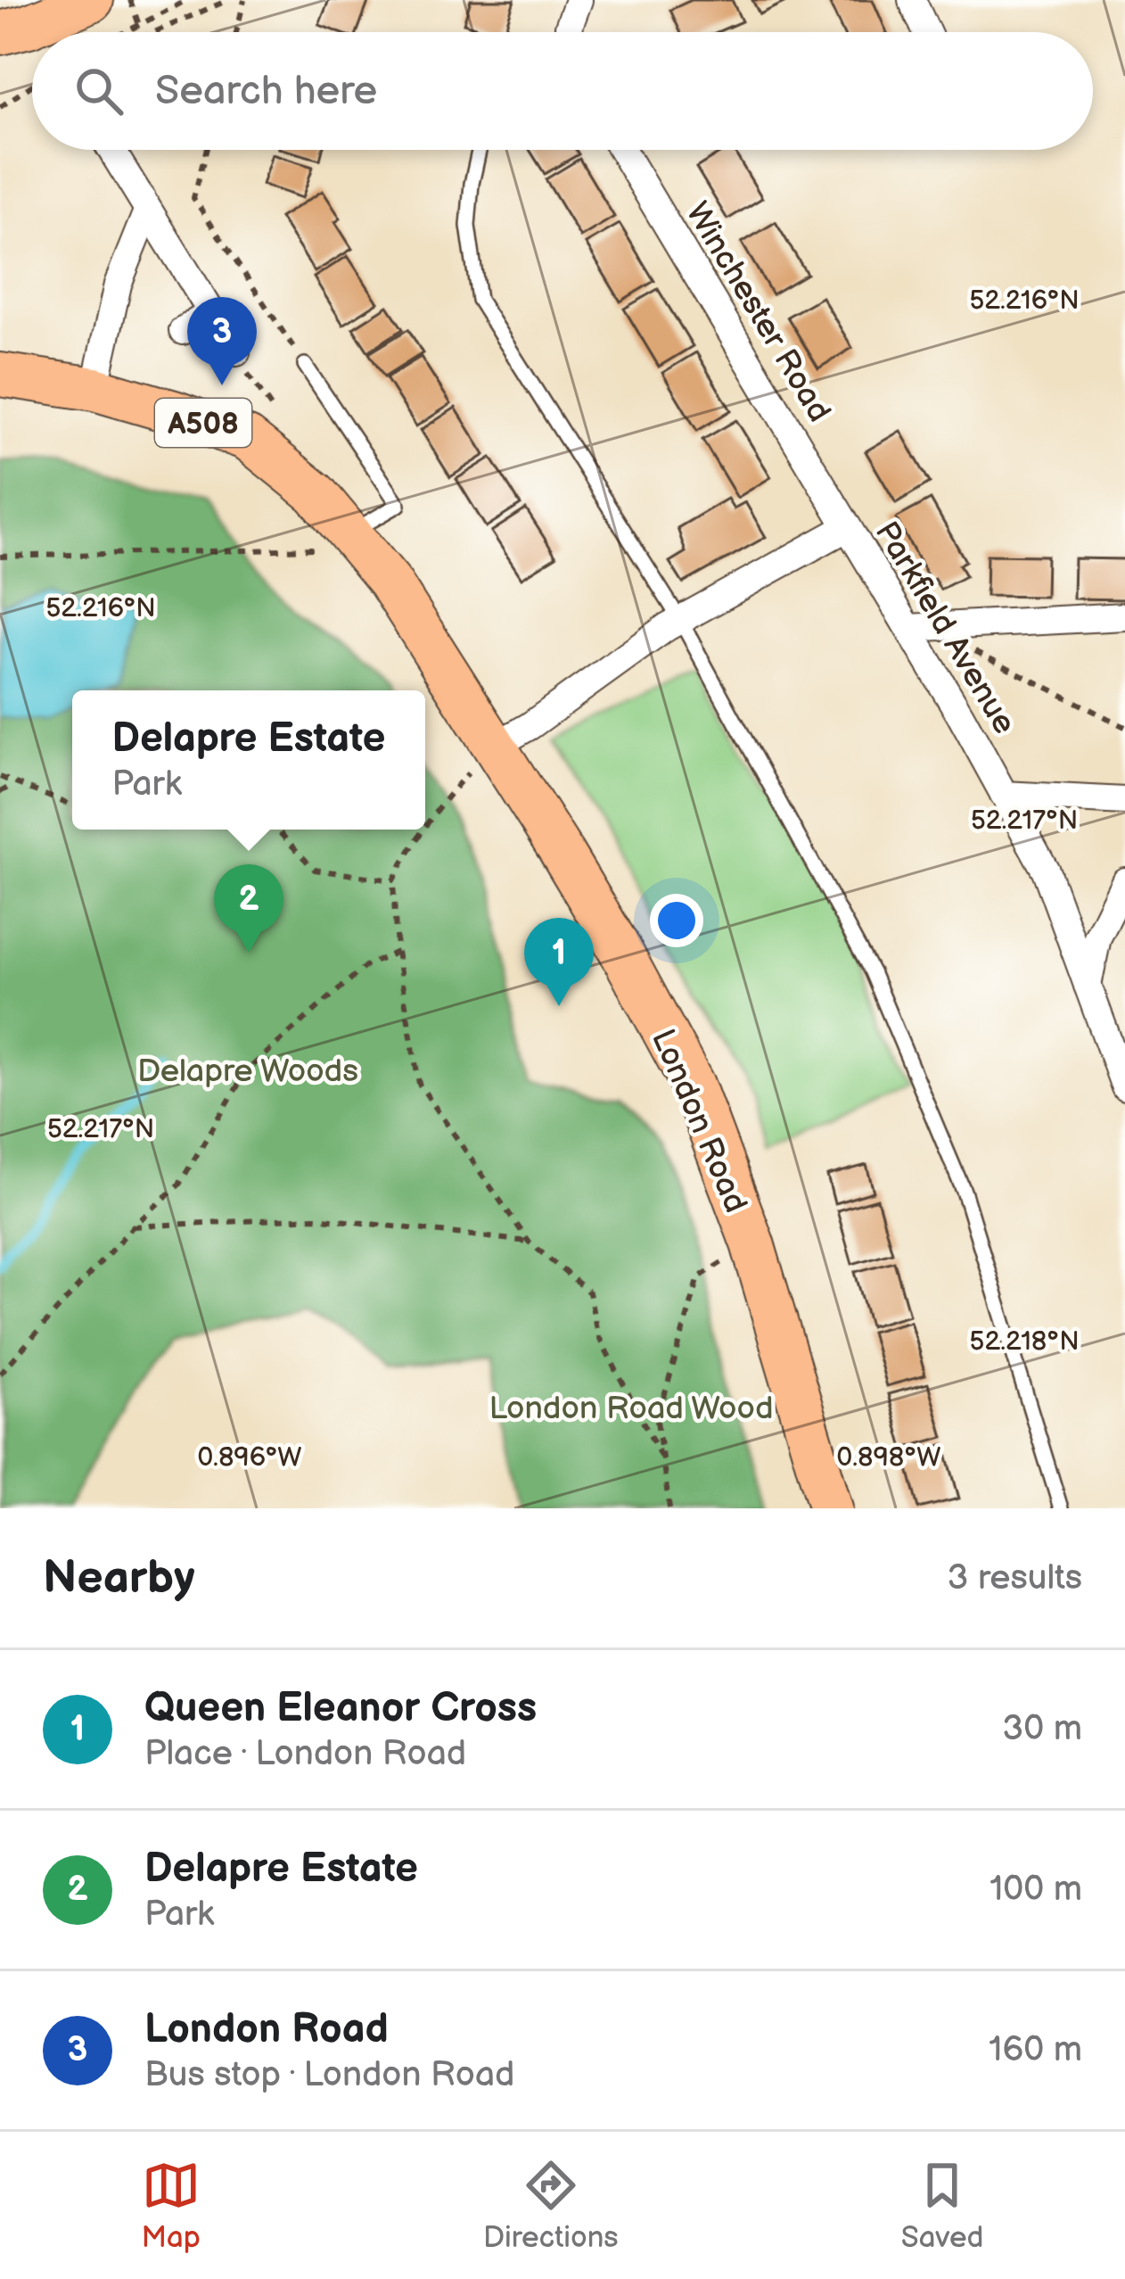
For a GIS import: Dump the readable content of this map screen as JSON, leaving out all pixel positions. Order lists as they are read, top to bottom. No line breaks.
{"streets":{"highway":["A508","London Road"],"street":["Winchester Road","Parkfield Avenue"]},"crossings":[["Winchester Road","Parkfield Avenue"],["Parkfield Avenue","London Road"]],"parks":["Delapre Woods","London Road Wood"],"page":{"search":"Search here","pins":["3","2","1"],"popup":["Delapre Estate","Park"],"heading":["Nearby","3 results"],"list":[{"mark":"1","name":"Queen Eleanor Cross","note":"Place · London Road","value":"30 m"},{"mark":"2","name":"Delapre Estate","note":"Park","value":"100 m"},{"mark":"3","name":"London Road","note":"Bus stop · London Road","value":"160 m"}],"nav":["Map","Directions","Saved"]},"coordinates":["52.216°N","52.217°N","52.218°N","0.896°W","0.898°W"]}
